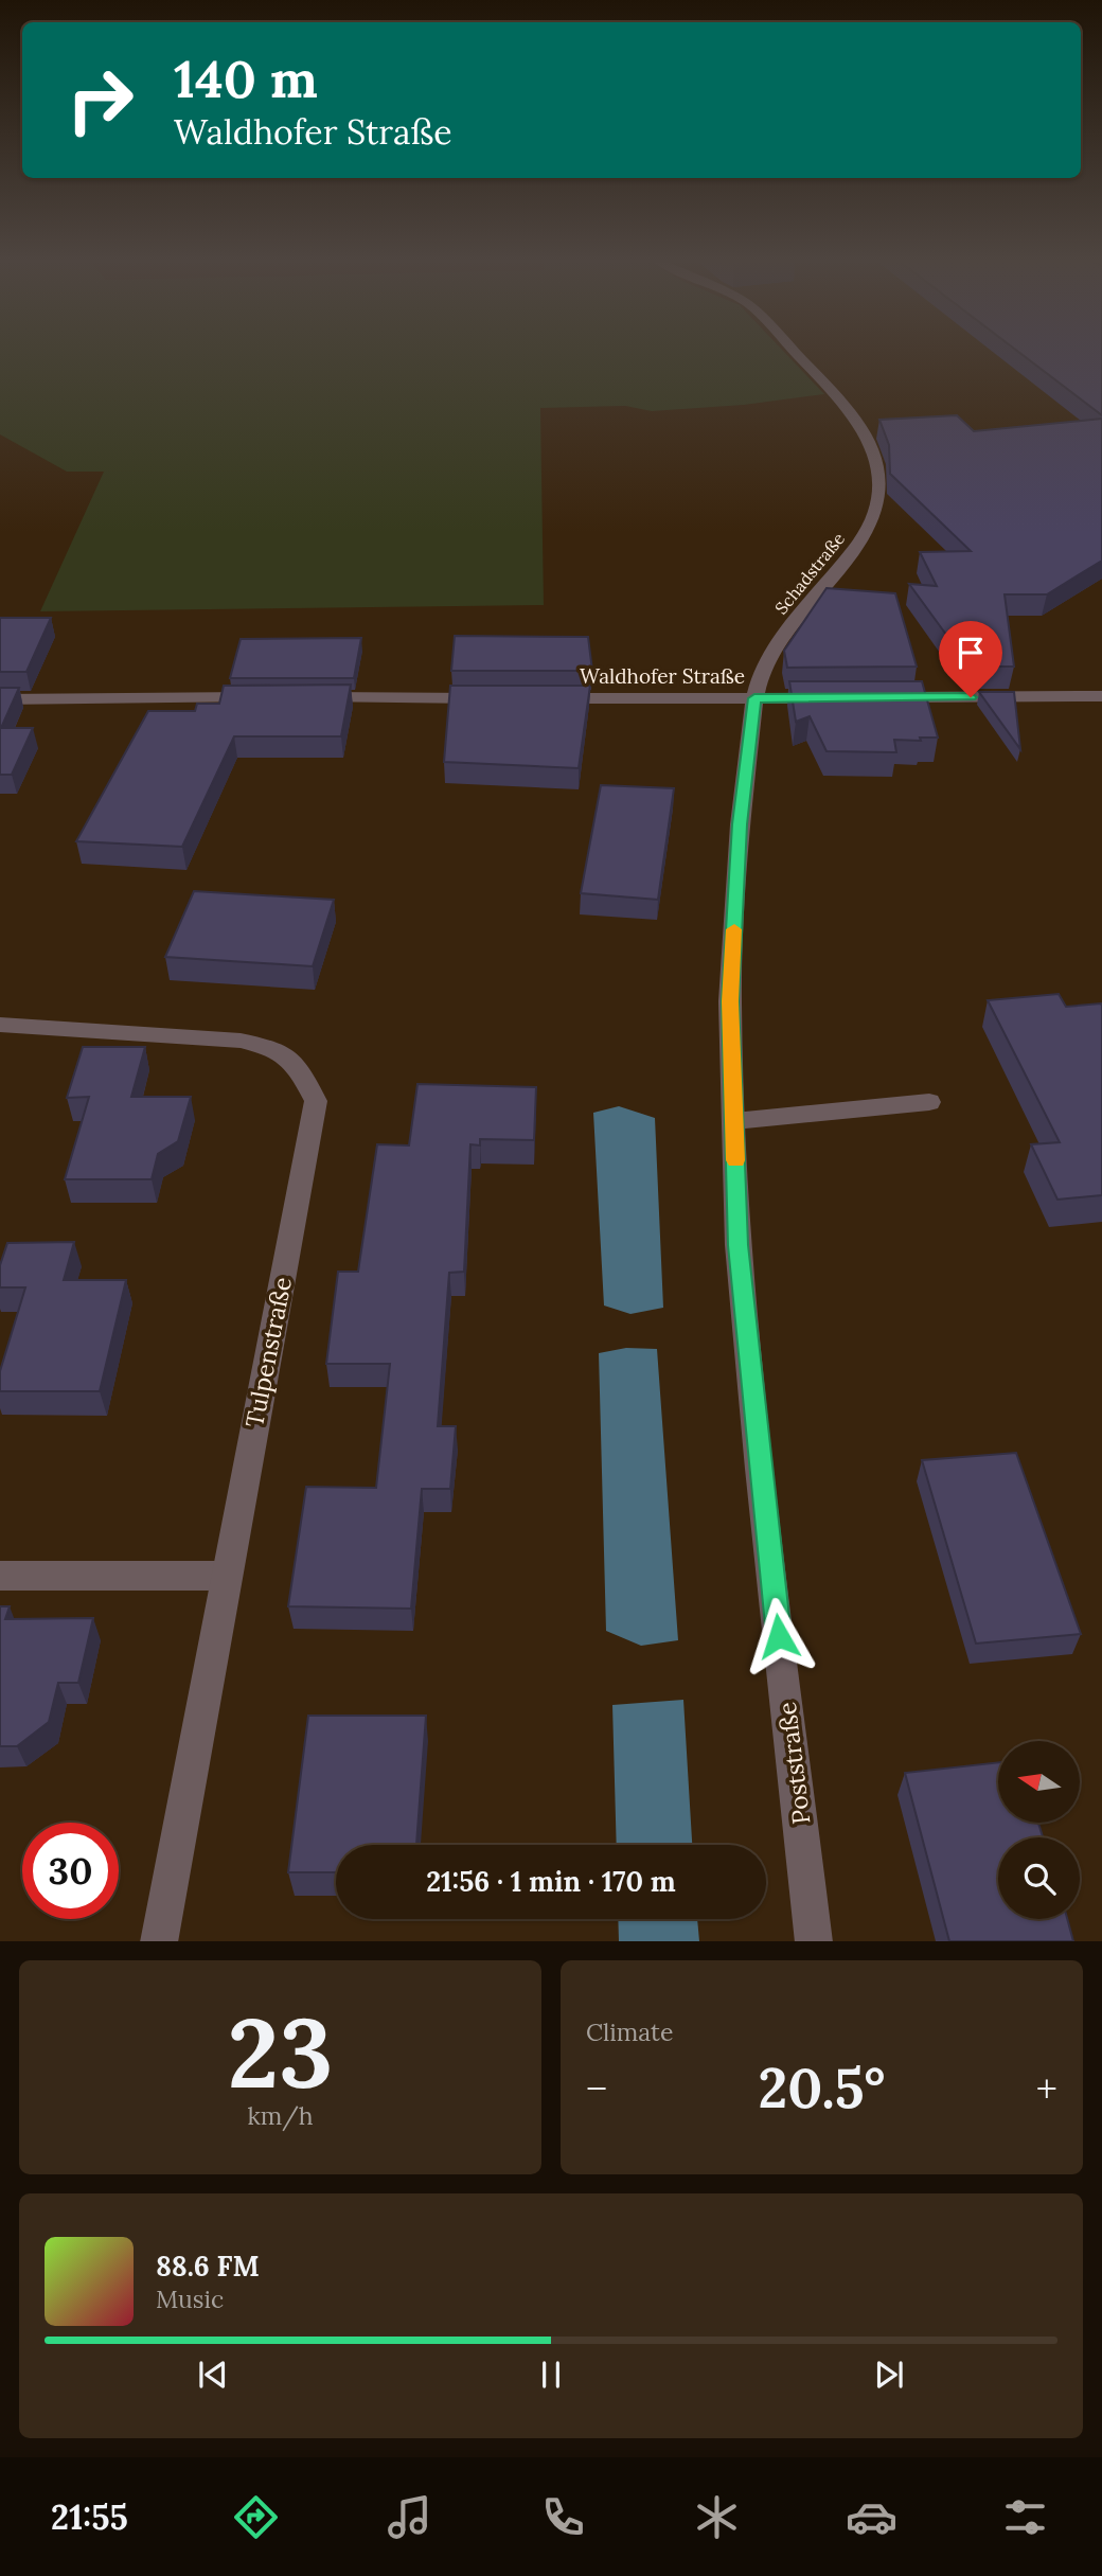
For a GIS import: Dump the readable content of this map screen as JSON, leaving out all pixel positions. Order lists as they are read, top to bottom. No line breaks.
{"streets":{"street":["Schadstraße","Waldhofer Straße","Tulpenstraße","Poststraße"]},"crossings":[["Schadstraße","Waldhofer Straße"],["Schadstraße","Poststraße"],["Waldhofer Straße","Poststraße"]],"north":"left","page":{"turn":["140 m","Waldhofer Straße"],"limit":"30","trip":"21:56 · 1 min · 170 m","tile":[["23","km/h"],"Climate"],"heat":["−","20.5°","+"],"song":["88.6 FM","Music"],"tabs":"21:55"}}
